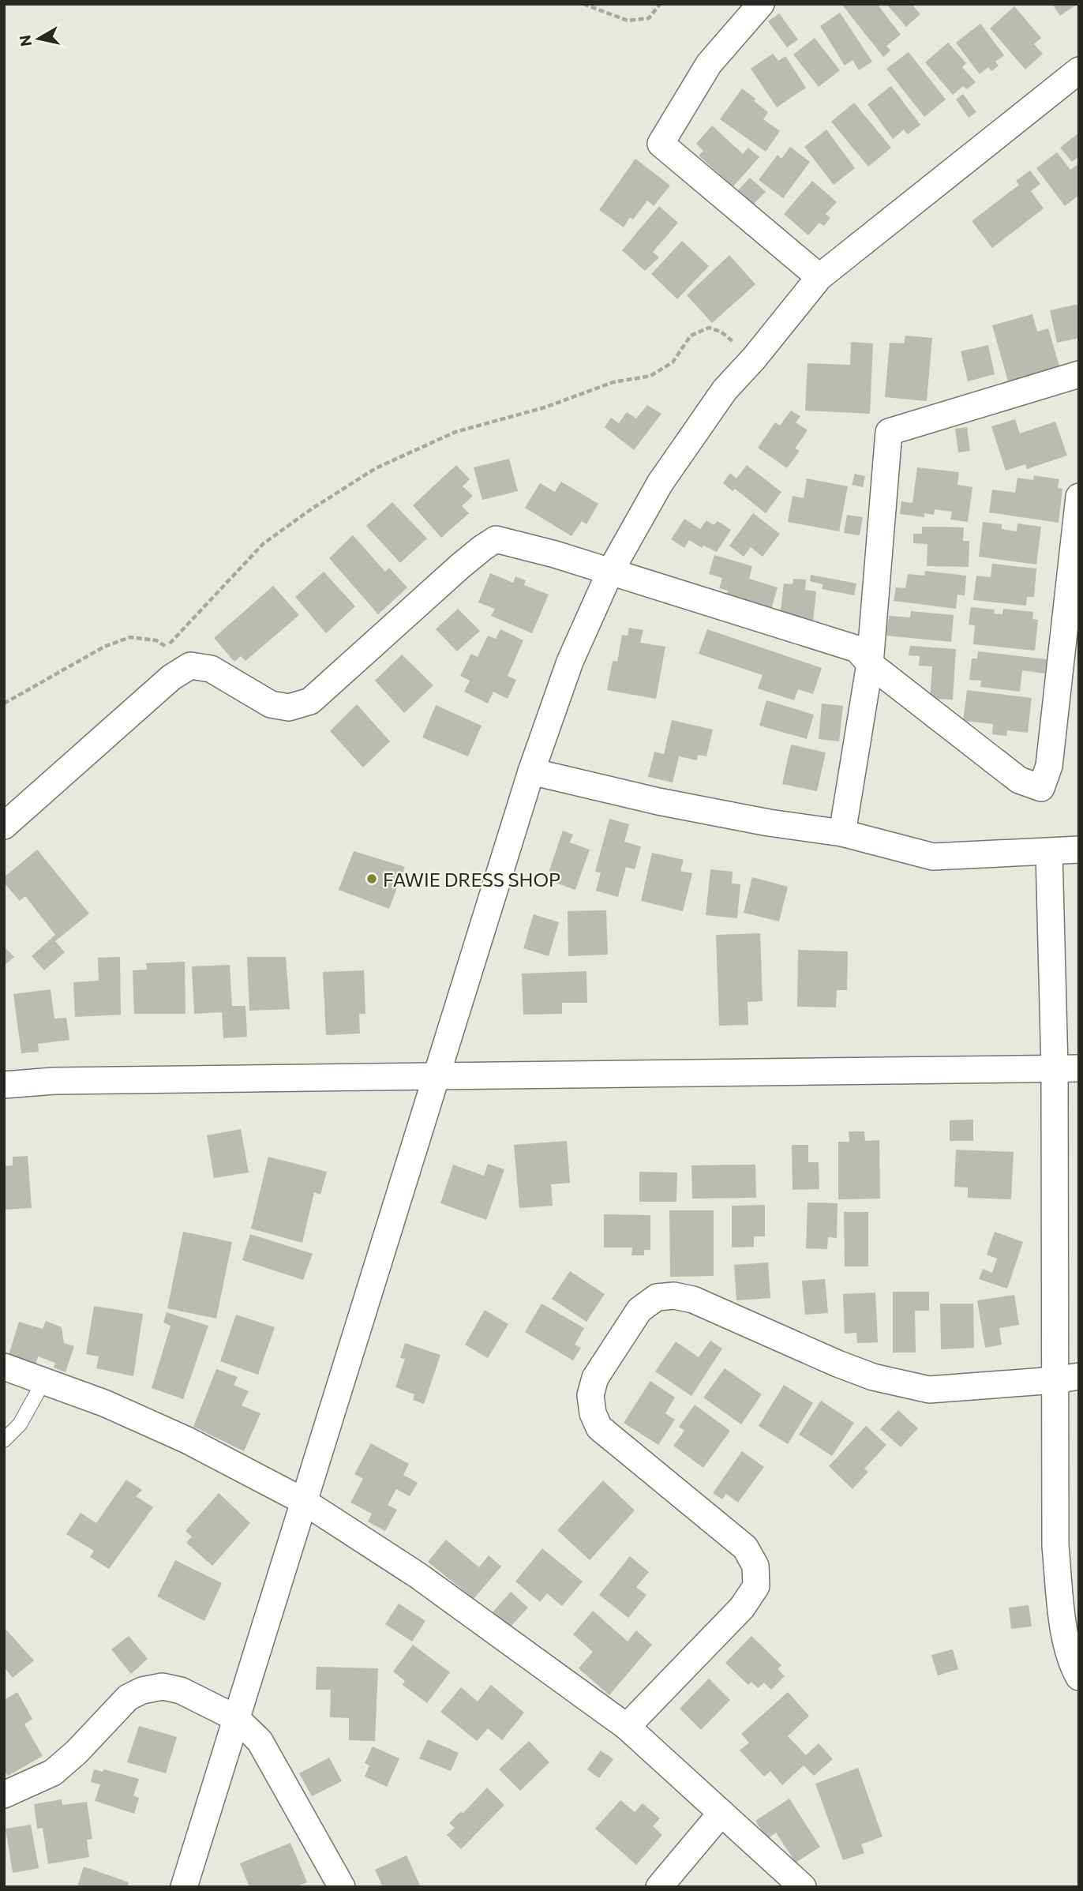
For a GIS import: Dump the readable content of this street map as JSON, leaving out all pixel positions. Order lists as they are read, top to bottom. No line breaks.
{"places":["FAWIE DRESS SHOP"],"north":"left"}
